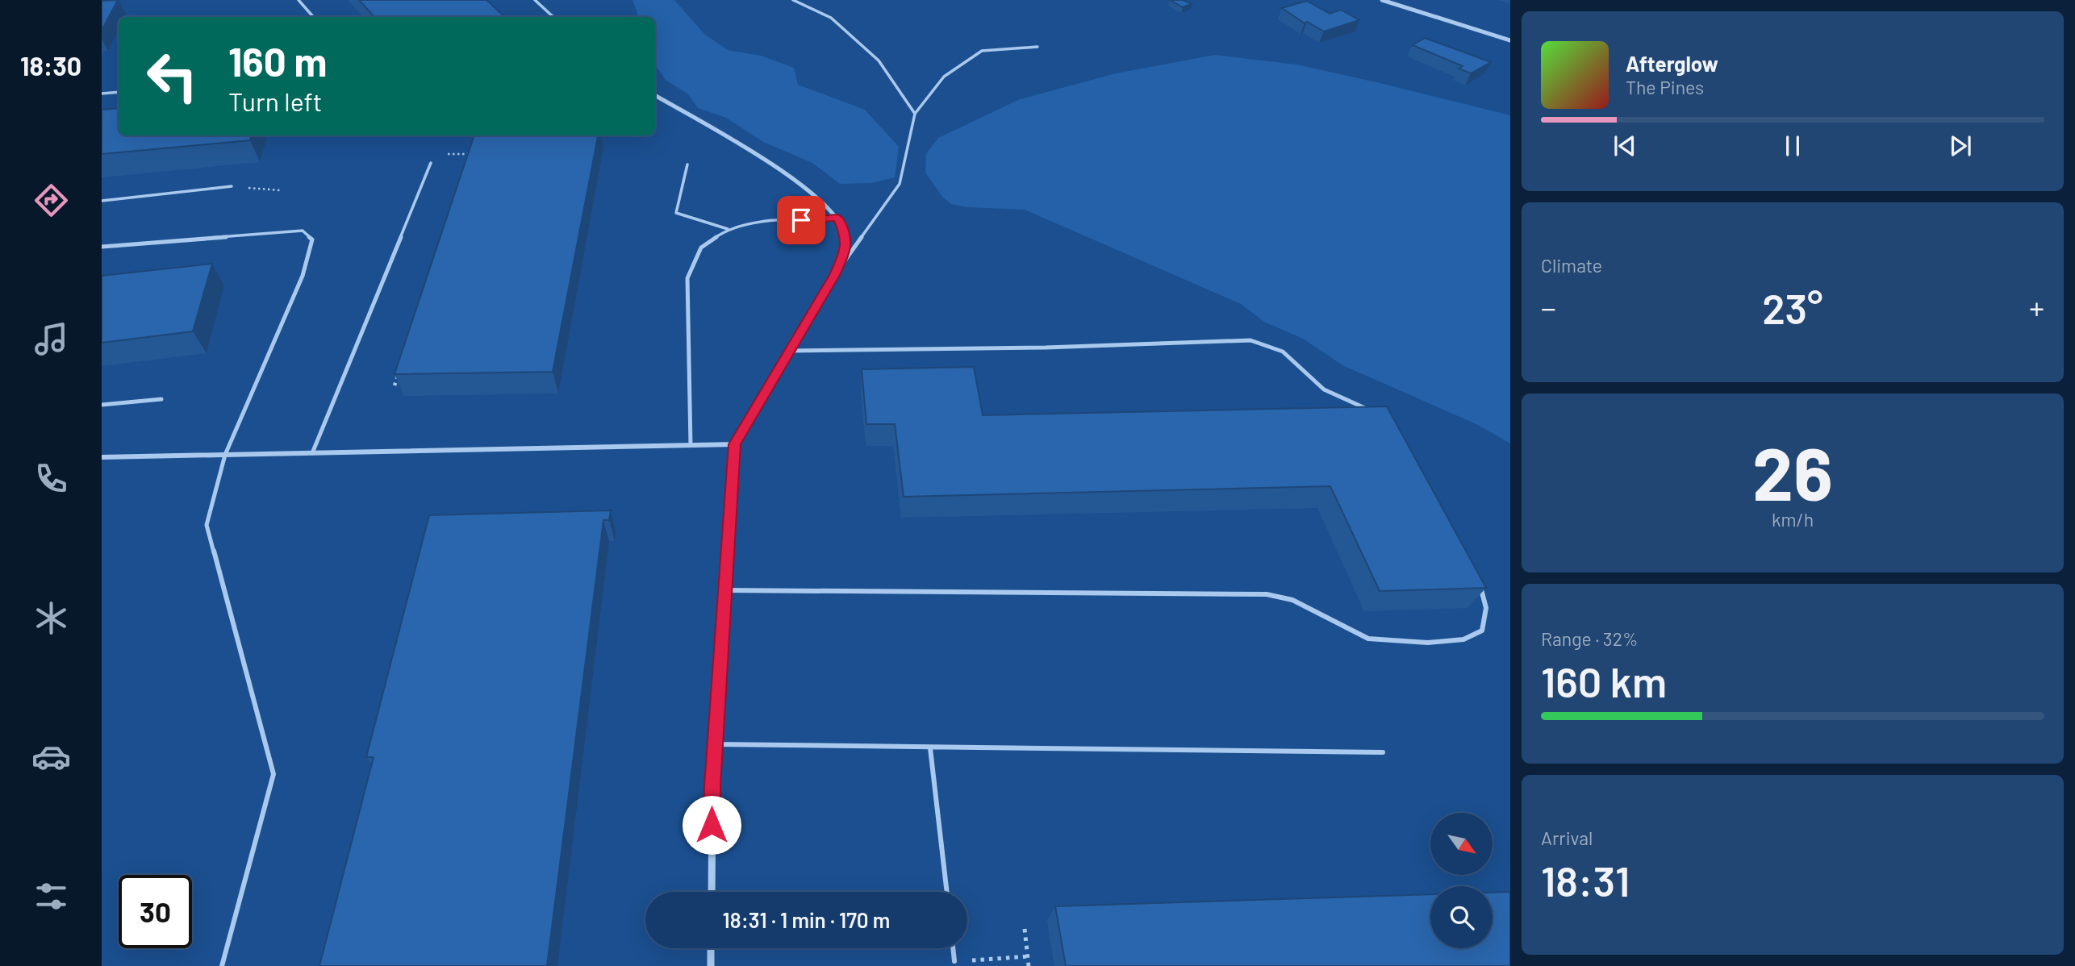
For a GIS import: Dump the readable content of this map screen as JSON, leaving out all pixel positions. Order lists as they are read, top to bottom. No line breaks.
{"north":"bottom right","page":{"tabs":"18:30","turn":["160 m","Turn left"],"song":["Afterglow","The Pines"],"tile":["Climate",["26","km/h"],["Range · 32%","160 km"],["Arrival","18:31"]],"heat":["−","23°","+"],"limit":"30","trip":"18:31 · 1 min · 170 m"}}
